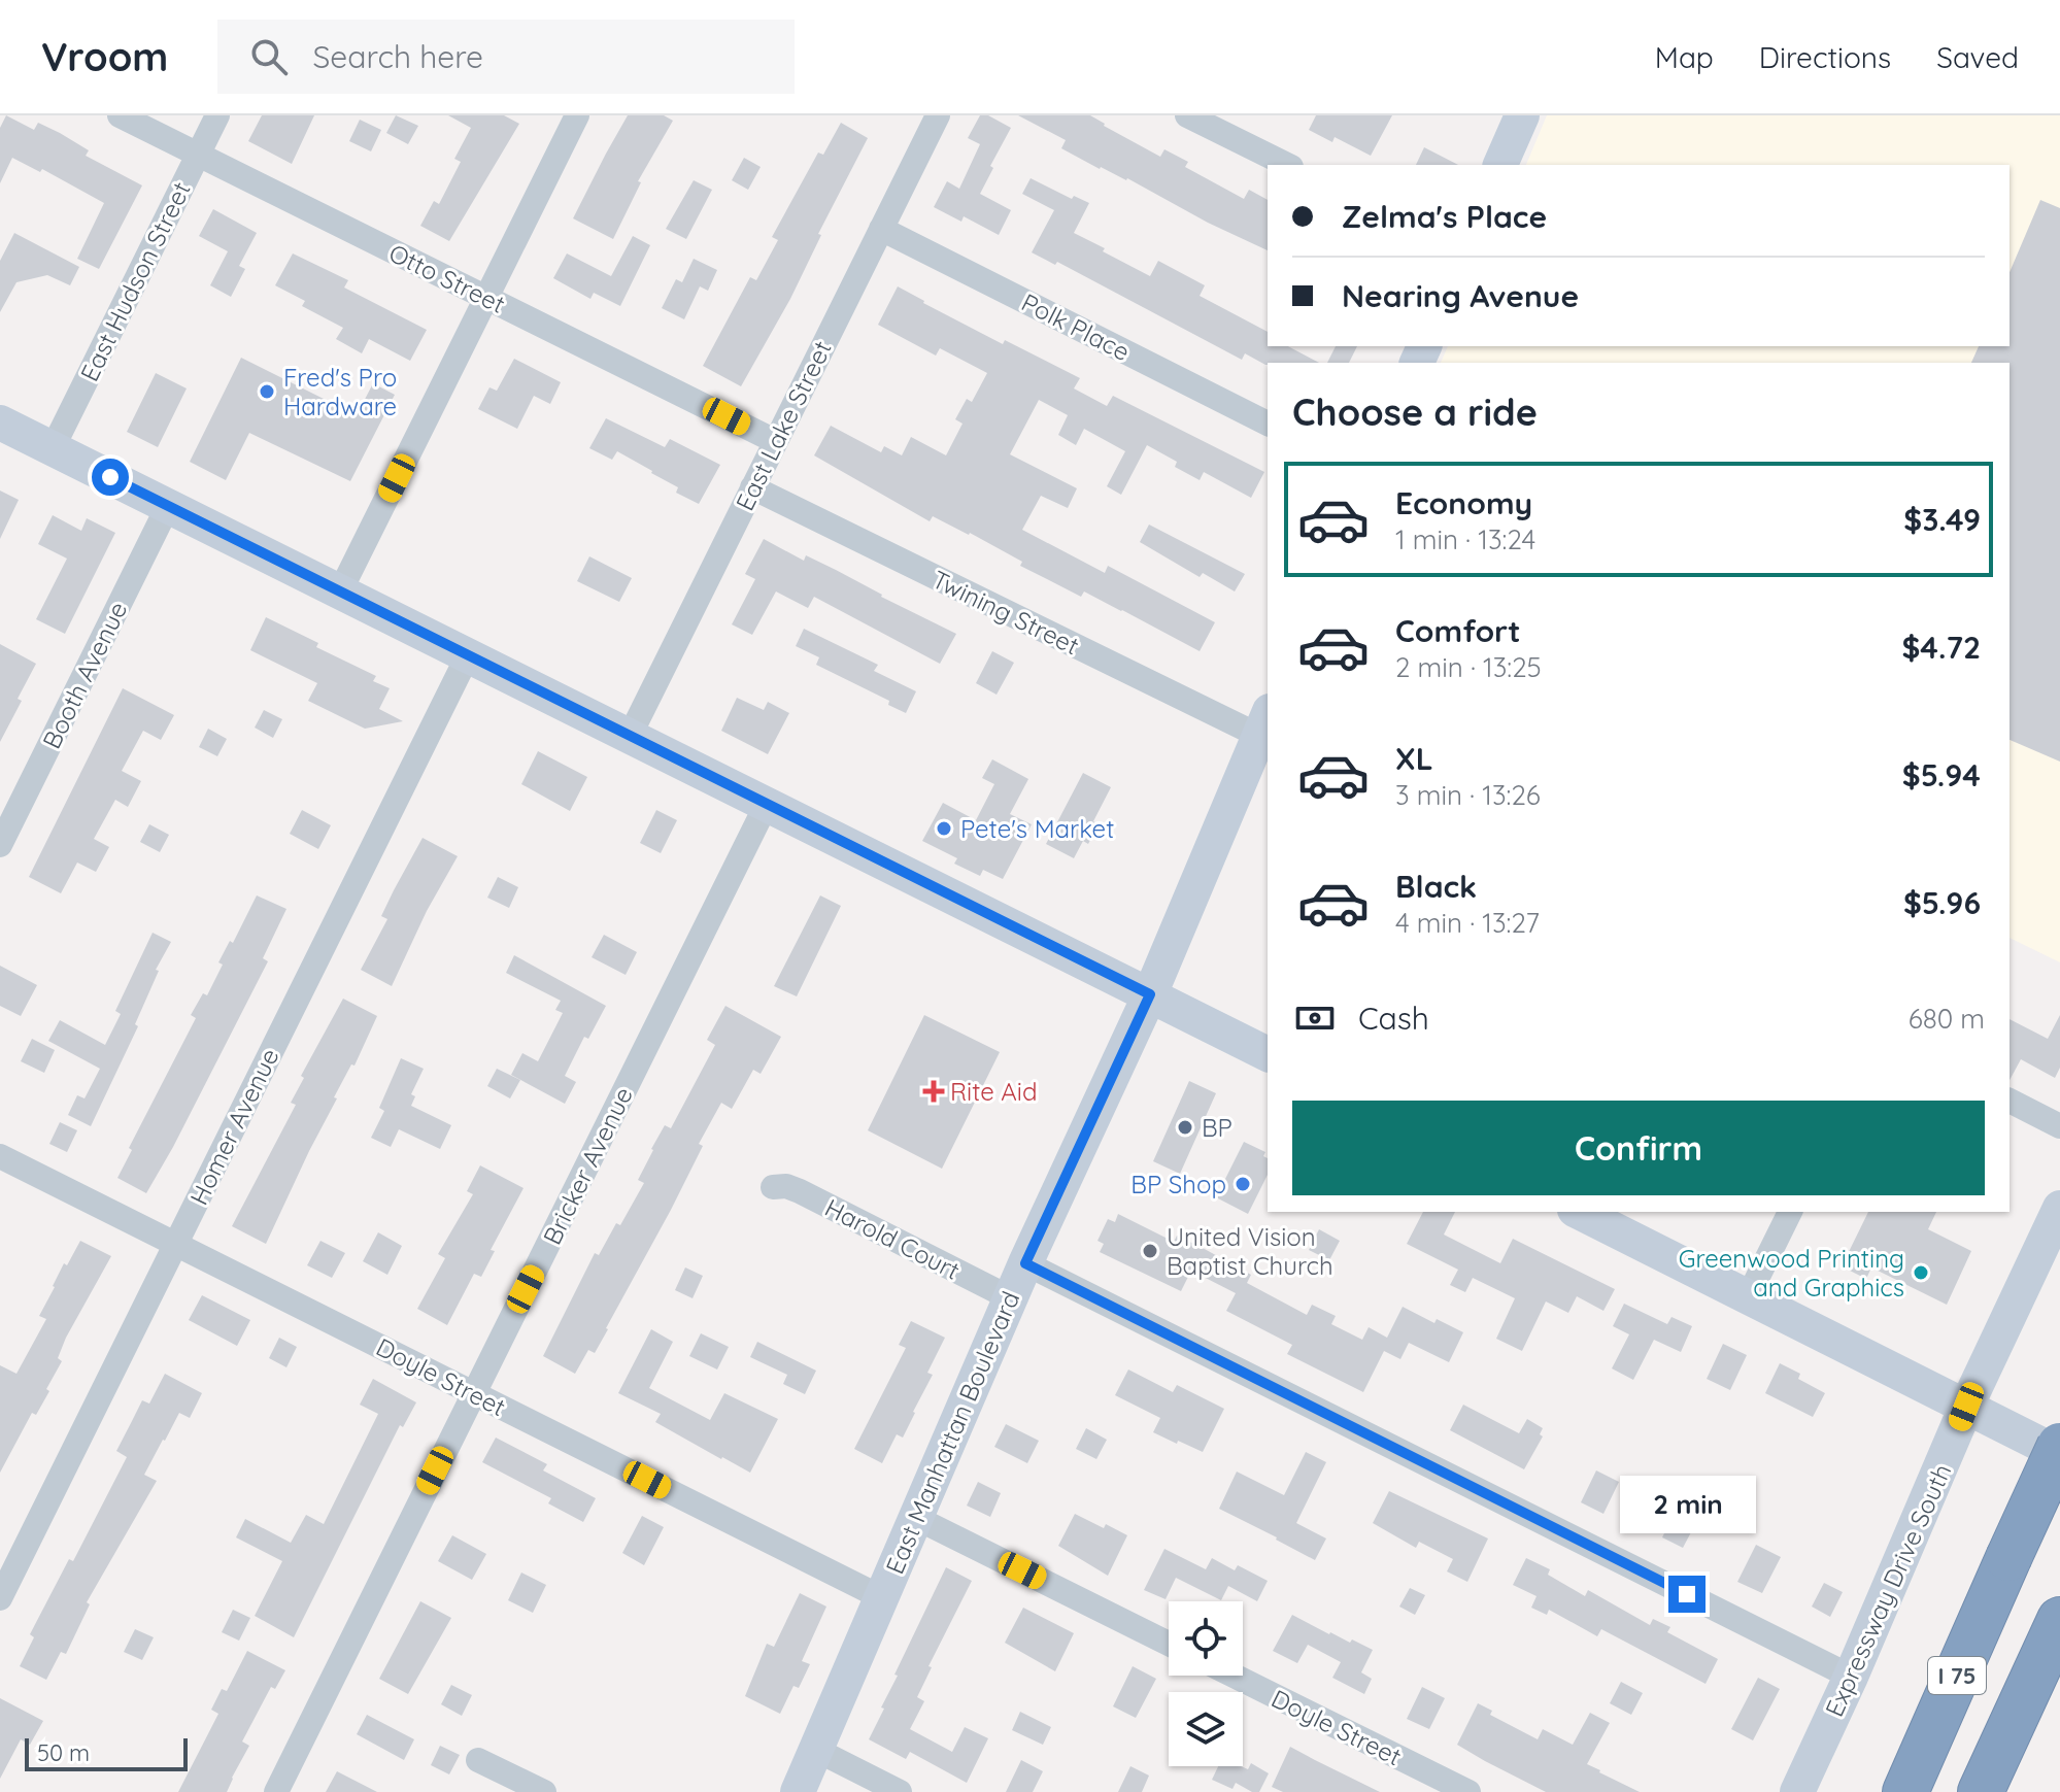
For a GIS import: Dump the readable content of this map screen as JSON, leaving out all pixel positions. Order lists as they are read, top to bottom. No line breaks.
{"streets":{"highway":["I 75"],"main road":["East Manhattan Boulevard","Expressway Drive South"],"street":["Otto Street","East Hudson Street","Polk Place","East Lake Street","Twining Street","Booth Avenue","Homer Avenue","Bricker Avenue","Harold Court","Doyle Street"]},"crossings":[["Otto Street","East Hudson Street"],["Otto Street","East Lake Street"],["Polk Place","East Lake Street"],["East Lake Street","Twining Street"],["Twining Street","East Manhattan Boulevard"],["Homer Avenue","Doyle Street"],["Bricker Avenue","Doyle Street"],["Harold Court","East Manhattan Boulevard"],["Doyle Street","East Manhattan Boulevard"]],"places":{"other":["Fred's Pro Hardware","Pete's Market","BP","BP Shop","United Vision Baptist Church","Greenwood Printing and Graphics"],"health":["Rite Aid"]},"scale_bar":"50 m","page":{"header":"Vroom","search":"Search here","nav":["Map","Directions","Saved"],"banner":["Zelma's Place","Nearing Avenue"],"heading":"Choose a ride","list":[{"name":"Economy","note":"1 min · 13:24","value":"$3.49"},{"name":"Comfort","note":"2 min · 13:25","value":"$4.72"},{"name":"XL","note":"3 min · 13:26","value":"$5.94"},{"name":"Black","note":"4 min · 13:27","value":"$5.96"}],"pay":["Cash","680 m"],"buttons":"Confirm","bubble":"2 min","scale":"50 m"}}
